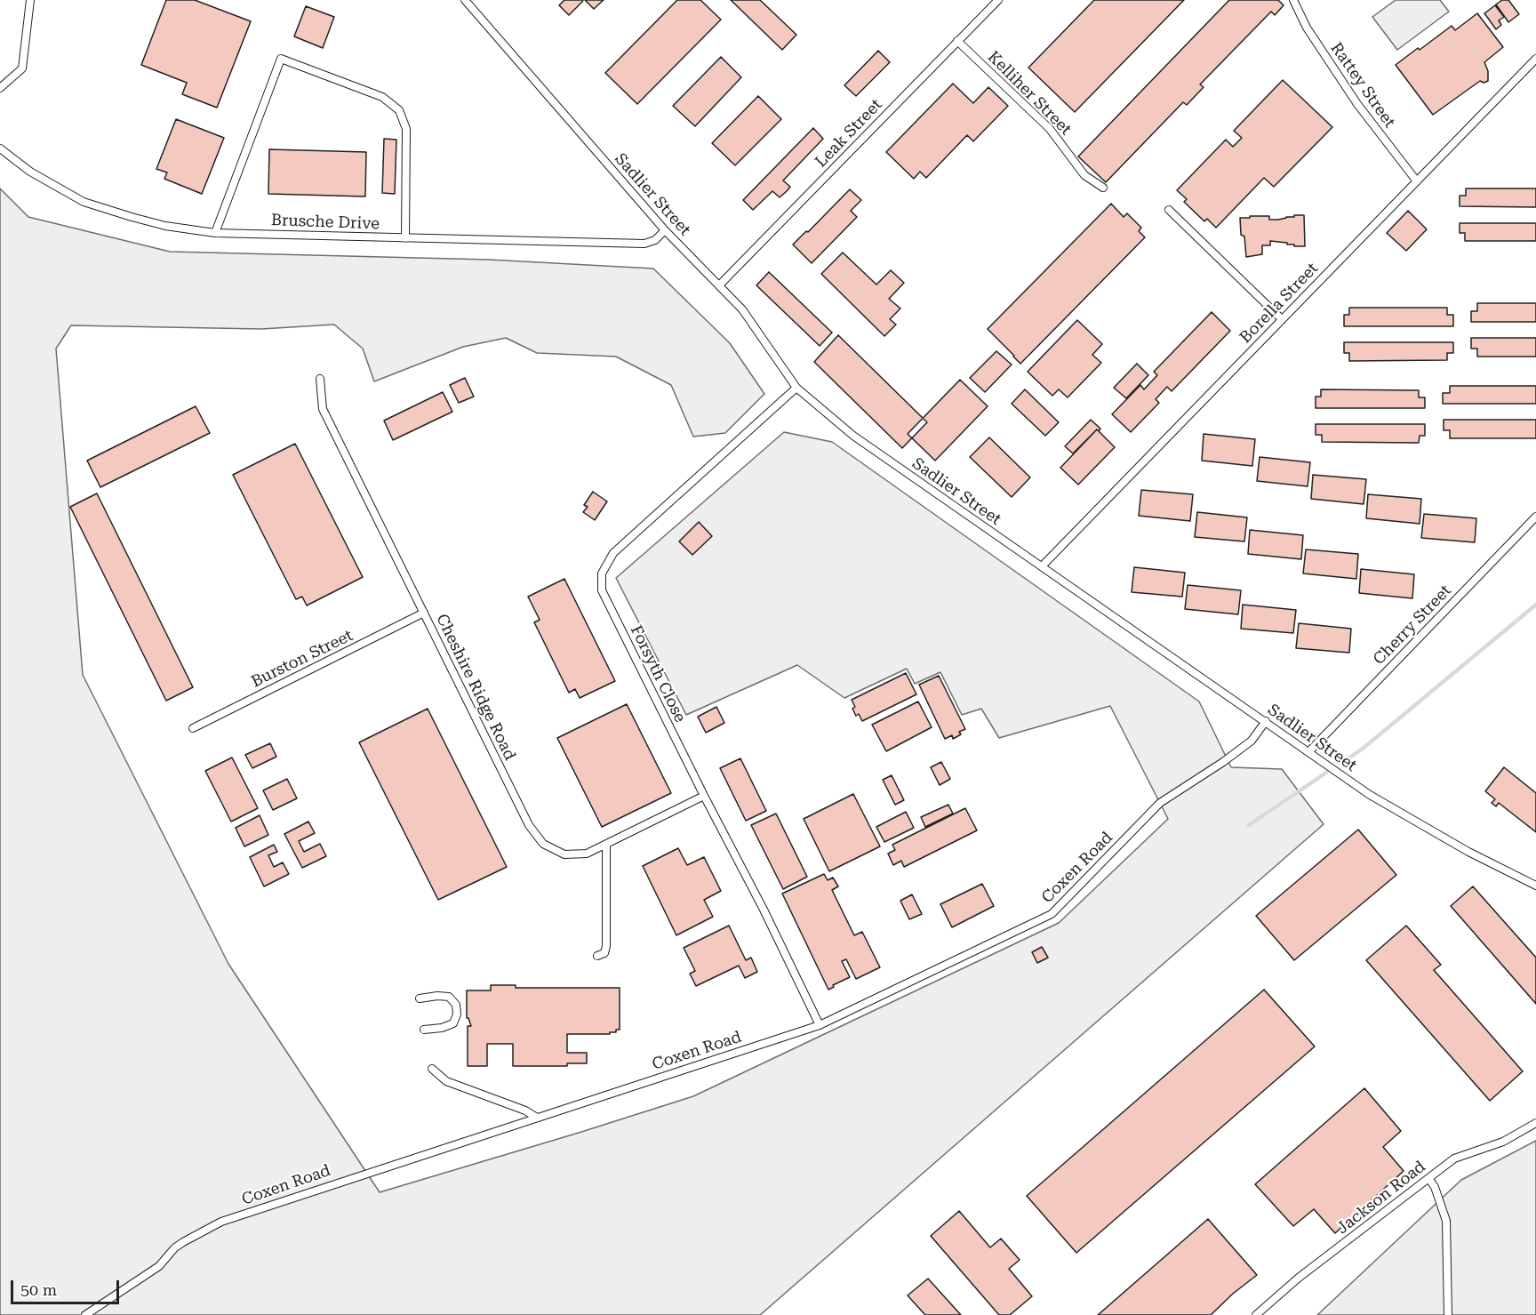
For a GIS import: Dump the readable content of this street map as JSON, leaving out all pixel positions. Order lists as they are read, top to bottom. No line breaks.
{"streets":{"lane":["Rattey Street","Kelliher Street","Leak Street","Sadlier Street","Brusche Drive","Borella Street","Cherry Street","Burston Street","Forsyth Close","Cheshire Ridge Road","Coxen Road","Jackson Road"]},"crossings":[["Rattey Street","Borella Street"],["Kelliher Street","Leak Street"],["Leak Street","Sadlier Street"],["Sadlier Street","Brusche Drive"],["Sadlier Street","Borella Street"],["Sadlier Street","Cherry Street"],["Sadlier Street","Forsyth Close"],["Sadlier Street","Coxen Road"],["Burston Street","Cheshire Ridge Road"],["Forsyth Close","Cheshire Ridge Road"],["Forsyth Close","Coxen Road"]],"scale_bar":"50 m"}
